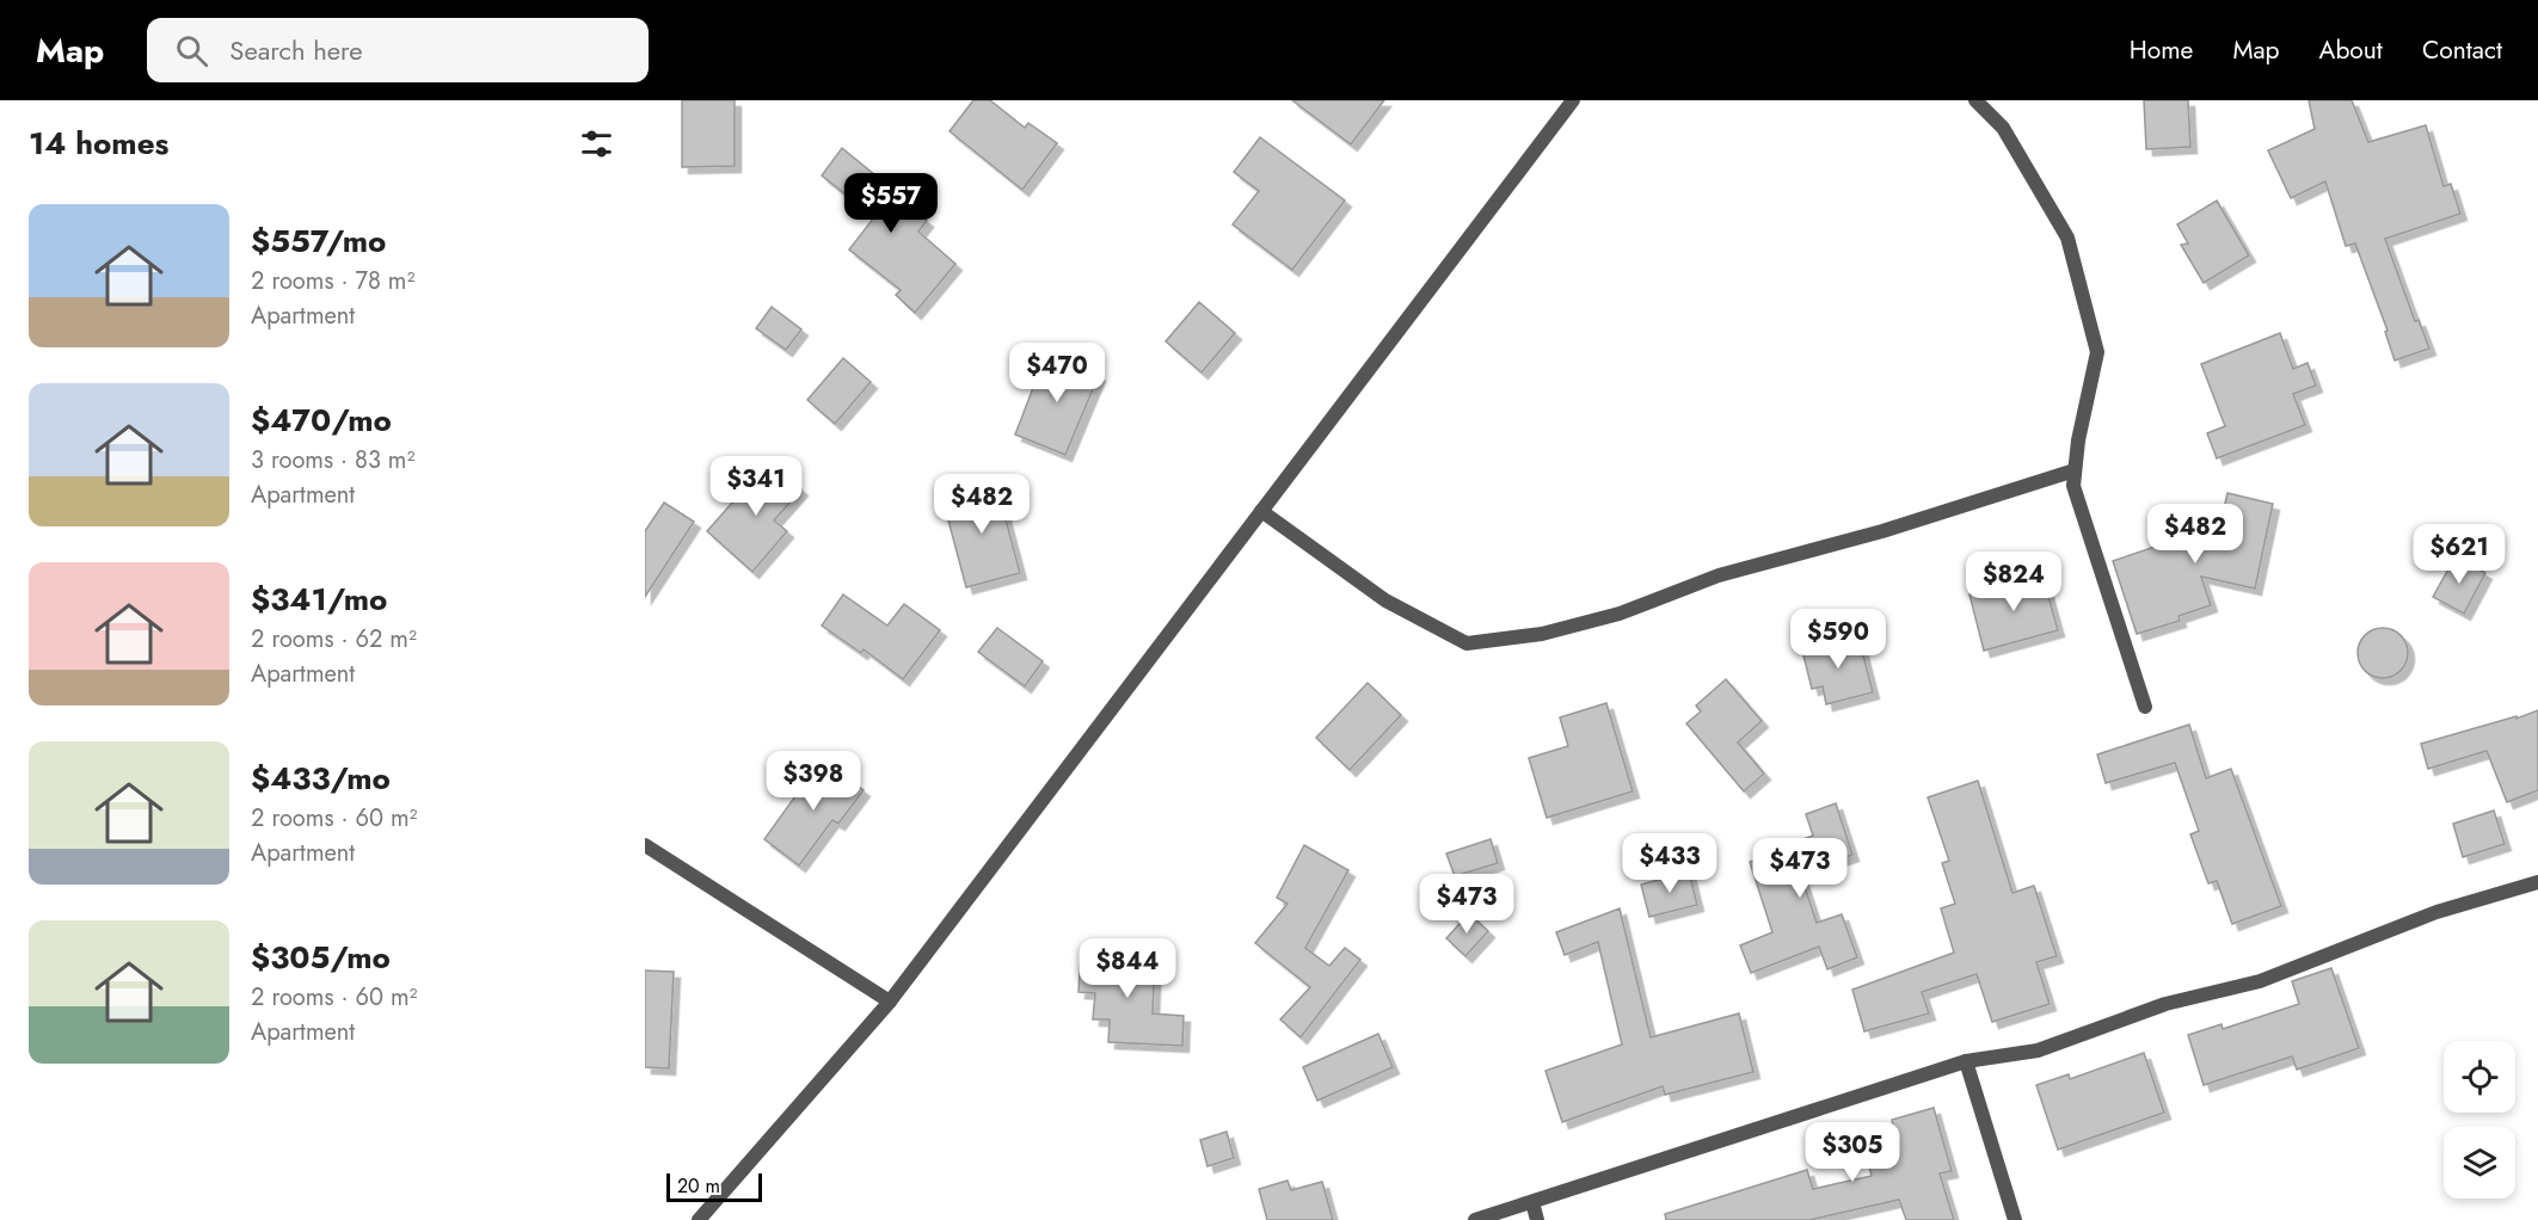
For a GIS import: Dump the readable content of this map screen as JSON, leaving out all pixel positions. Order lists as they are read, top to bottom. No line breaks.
{"scale_bar":"20 m","page":{"header":"Map","search":"Search here","nav":["Home","Map","About","Contact"],"heading":"14 homes","price":["$557","$470","$341","$482","$482","$621","$824","$590","$398","$433","$473","$473","$844","$305"],"list":[{"name":"$557/mo","note":"2 rooms · 78 m² · Apartment"},{"name":"$470/mo","note":"3 rooms · 83 m² · Apartment"},{"name":"$341/mo","note":"2 rooms · 62 m² · Apartment"},{"name":"$433/mo","note":"2 rooms · 60 m² · Apartment"},{"name":"$305/mo","note":"2 rooms · 60 m² · Apartment"}],"scale":"20 m"}}
